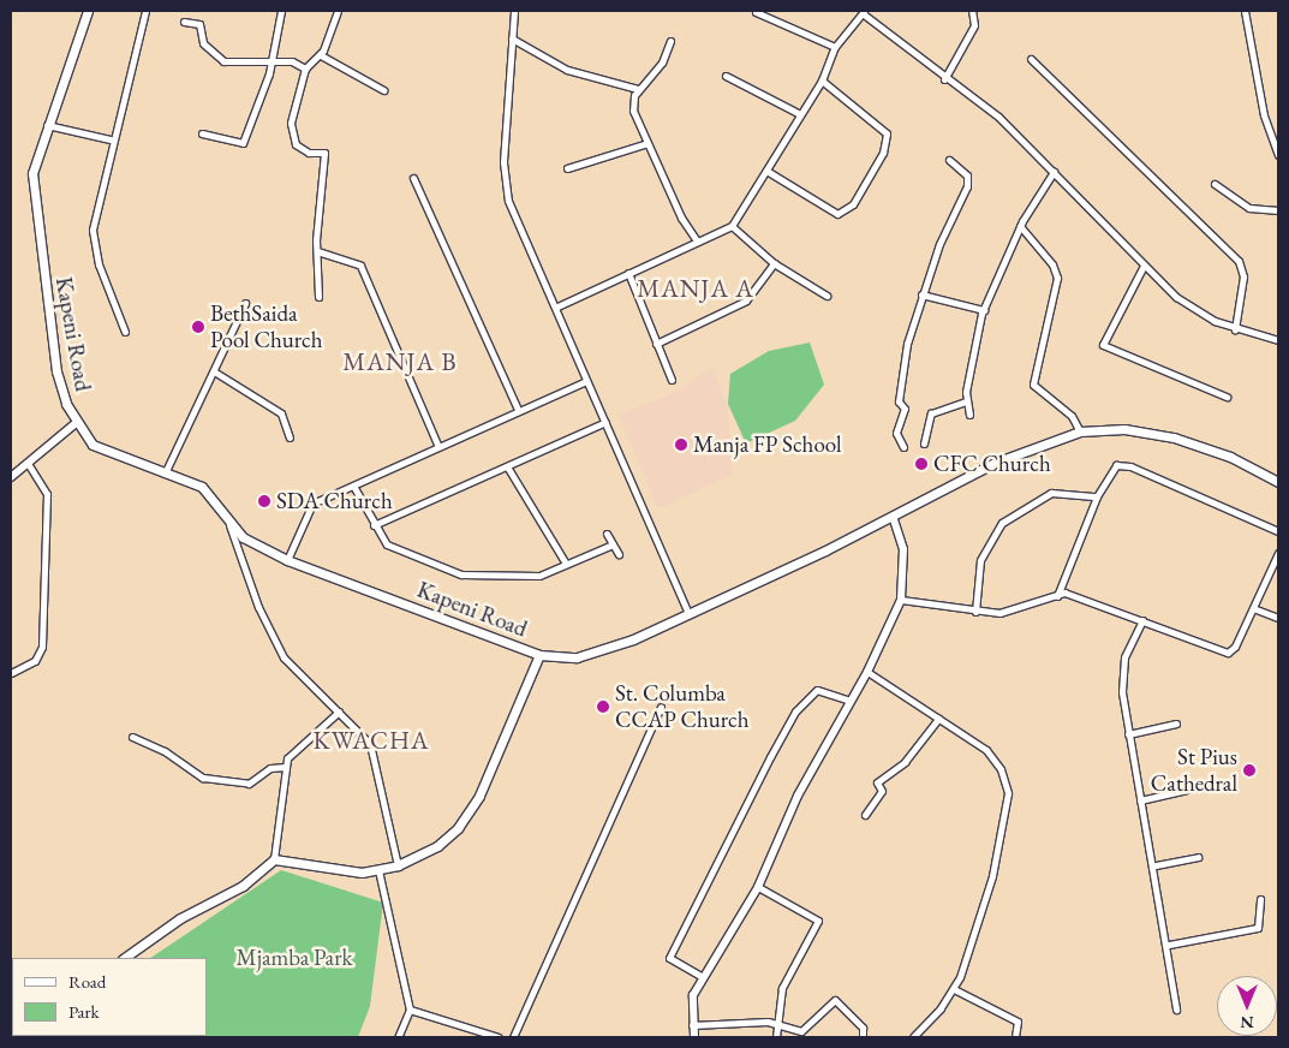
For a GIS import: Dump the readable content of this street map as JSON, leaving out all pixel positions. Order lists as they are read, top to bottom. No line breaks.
{"streets":{"main road":["Kapeni Road"]},"districts":["MANJA A","MANJA B","KWACHA"],"parks":["Mjamba Park"],"places":["BethSaida Pool Church","Manja FP School","CFC Church","SDA Church","St. Columba CCAP Church","St Pius Cathedral"],"legend":["Road","Park"],"north":"bottom"}
